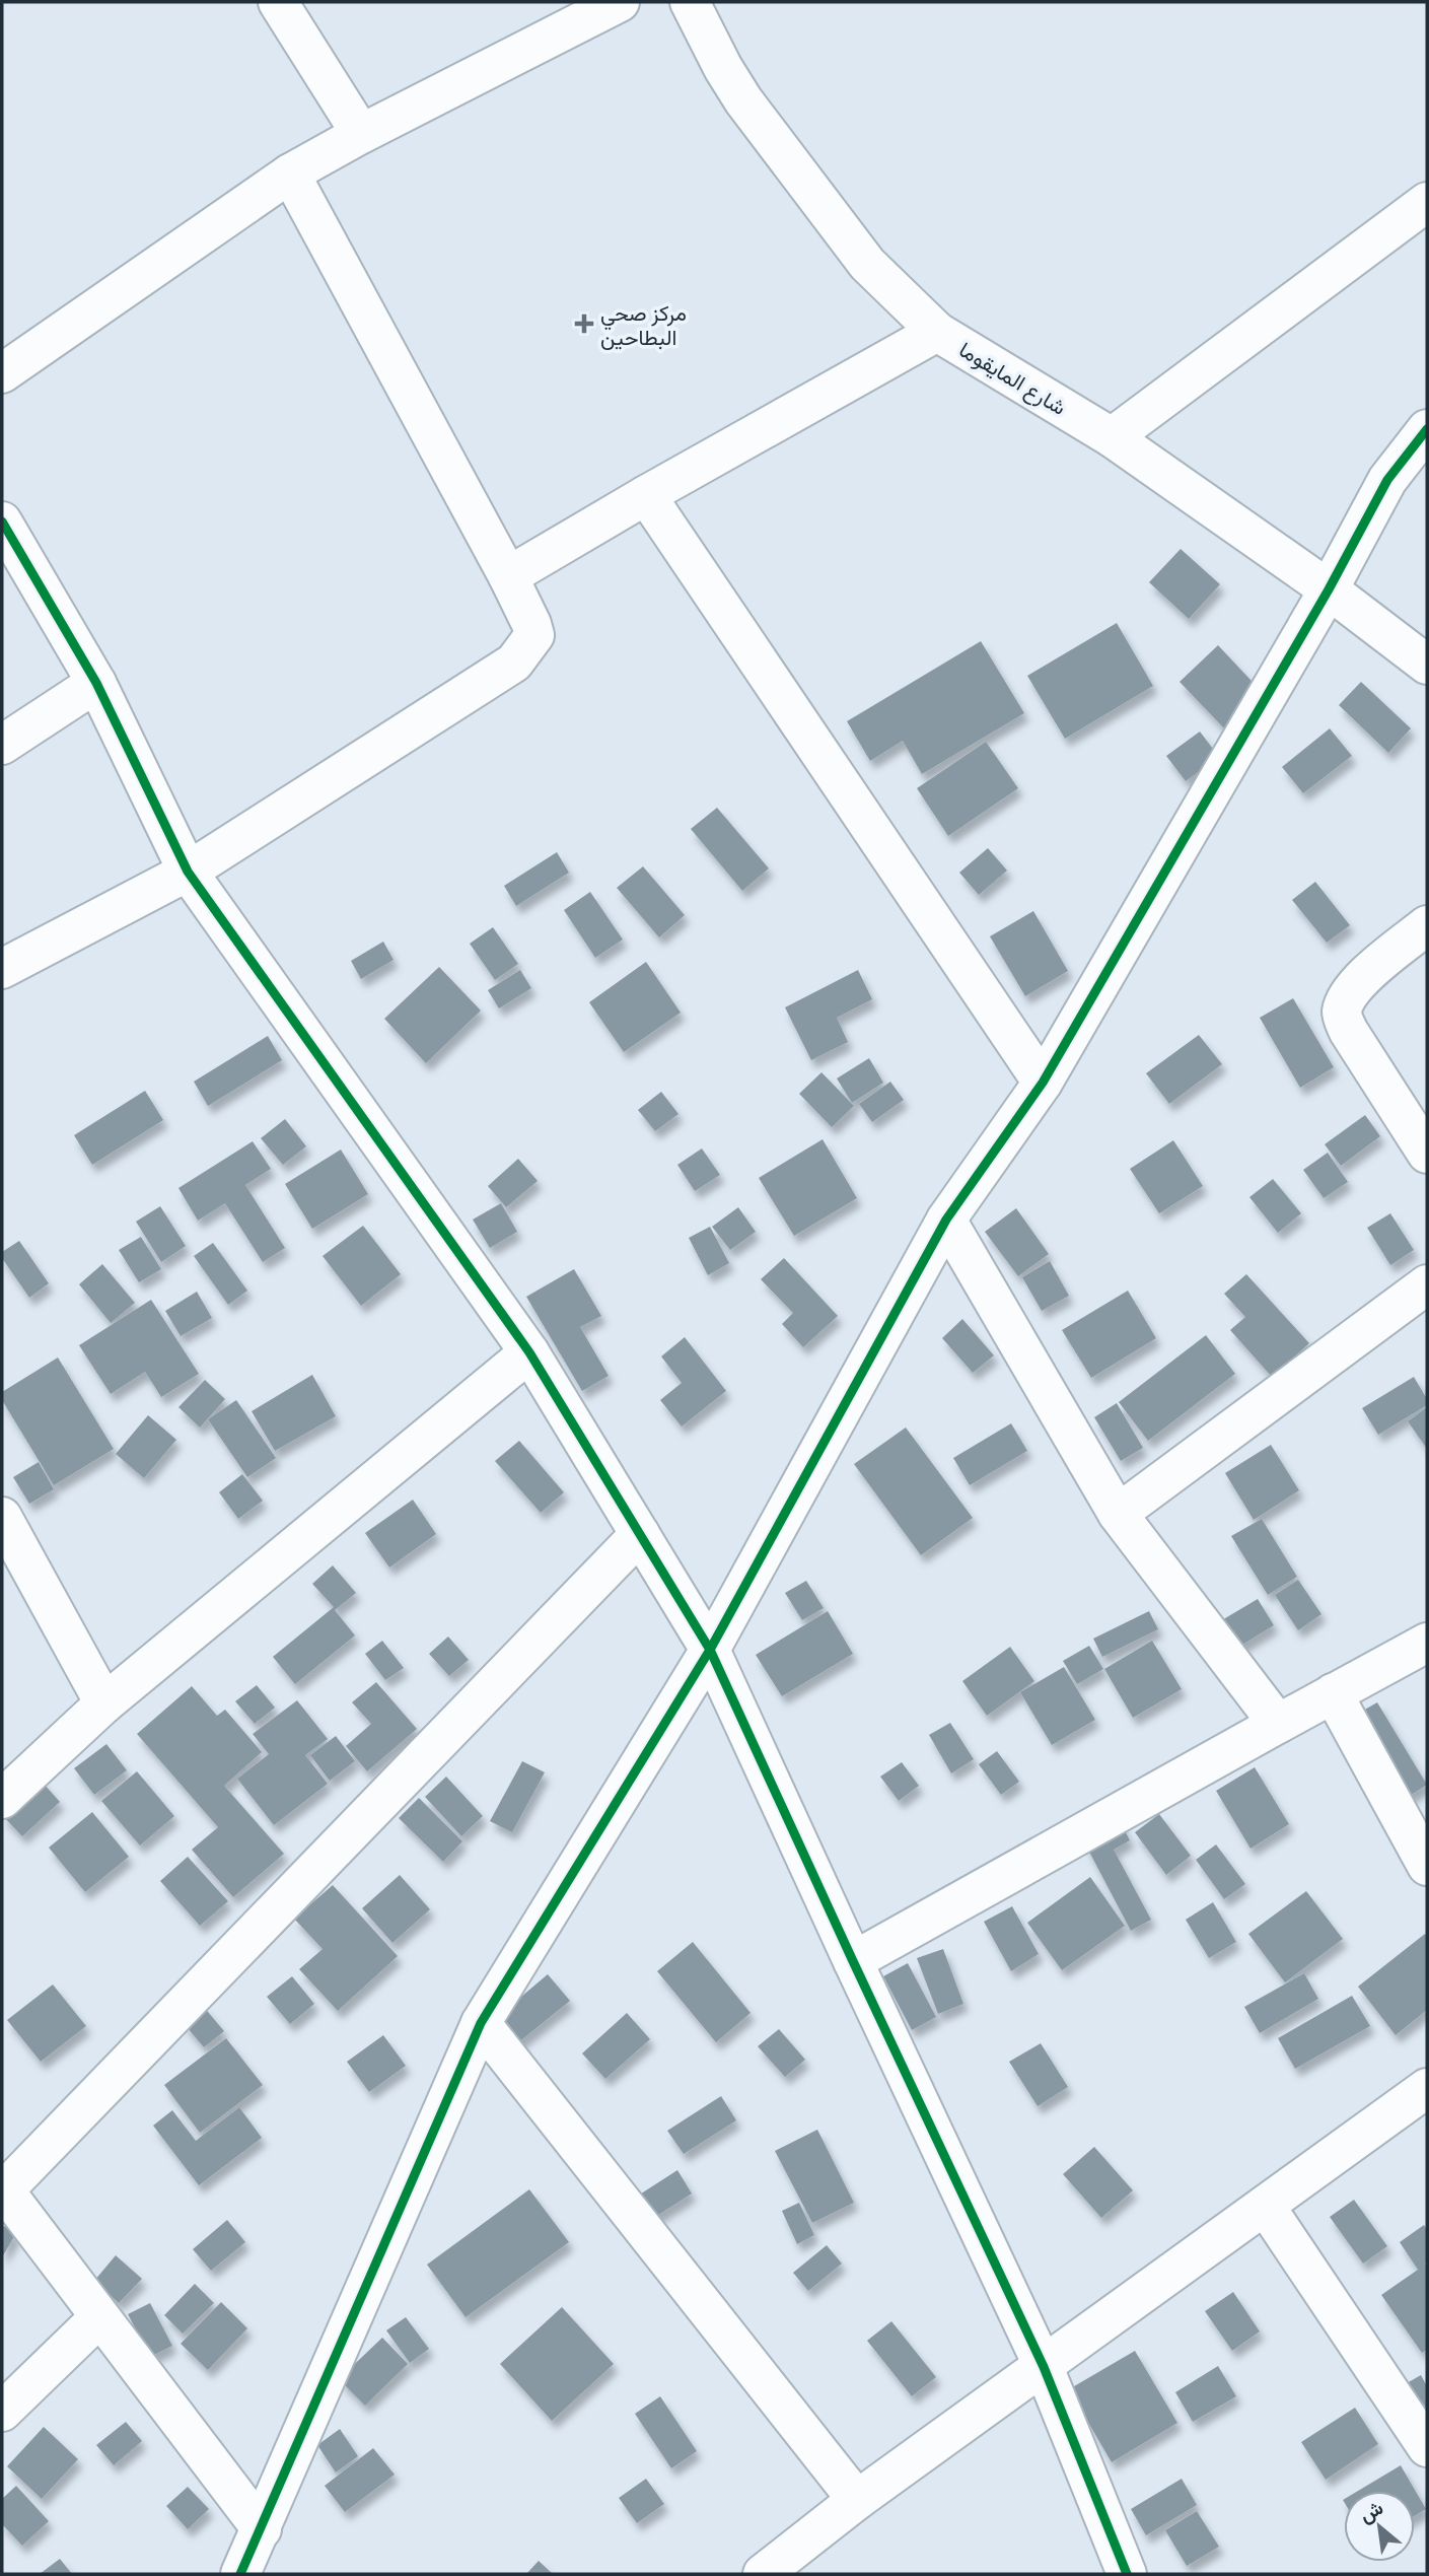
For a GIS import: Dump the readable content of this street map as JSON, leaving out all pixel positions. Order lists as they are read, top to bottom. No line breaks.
{"streets":{"street":["شارع المايقوما"]},"places":{"health":["مركز صحي البطاحين"]},"north":"top left"}
